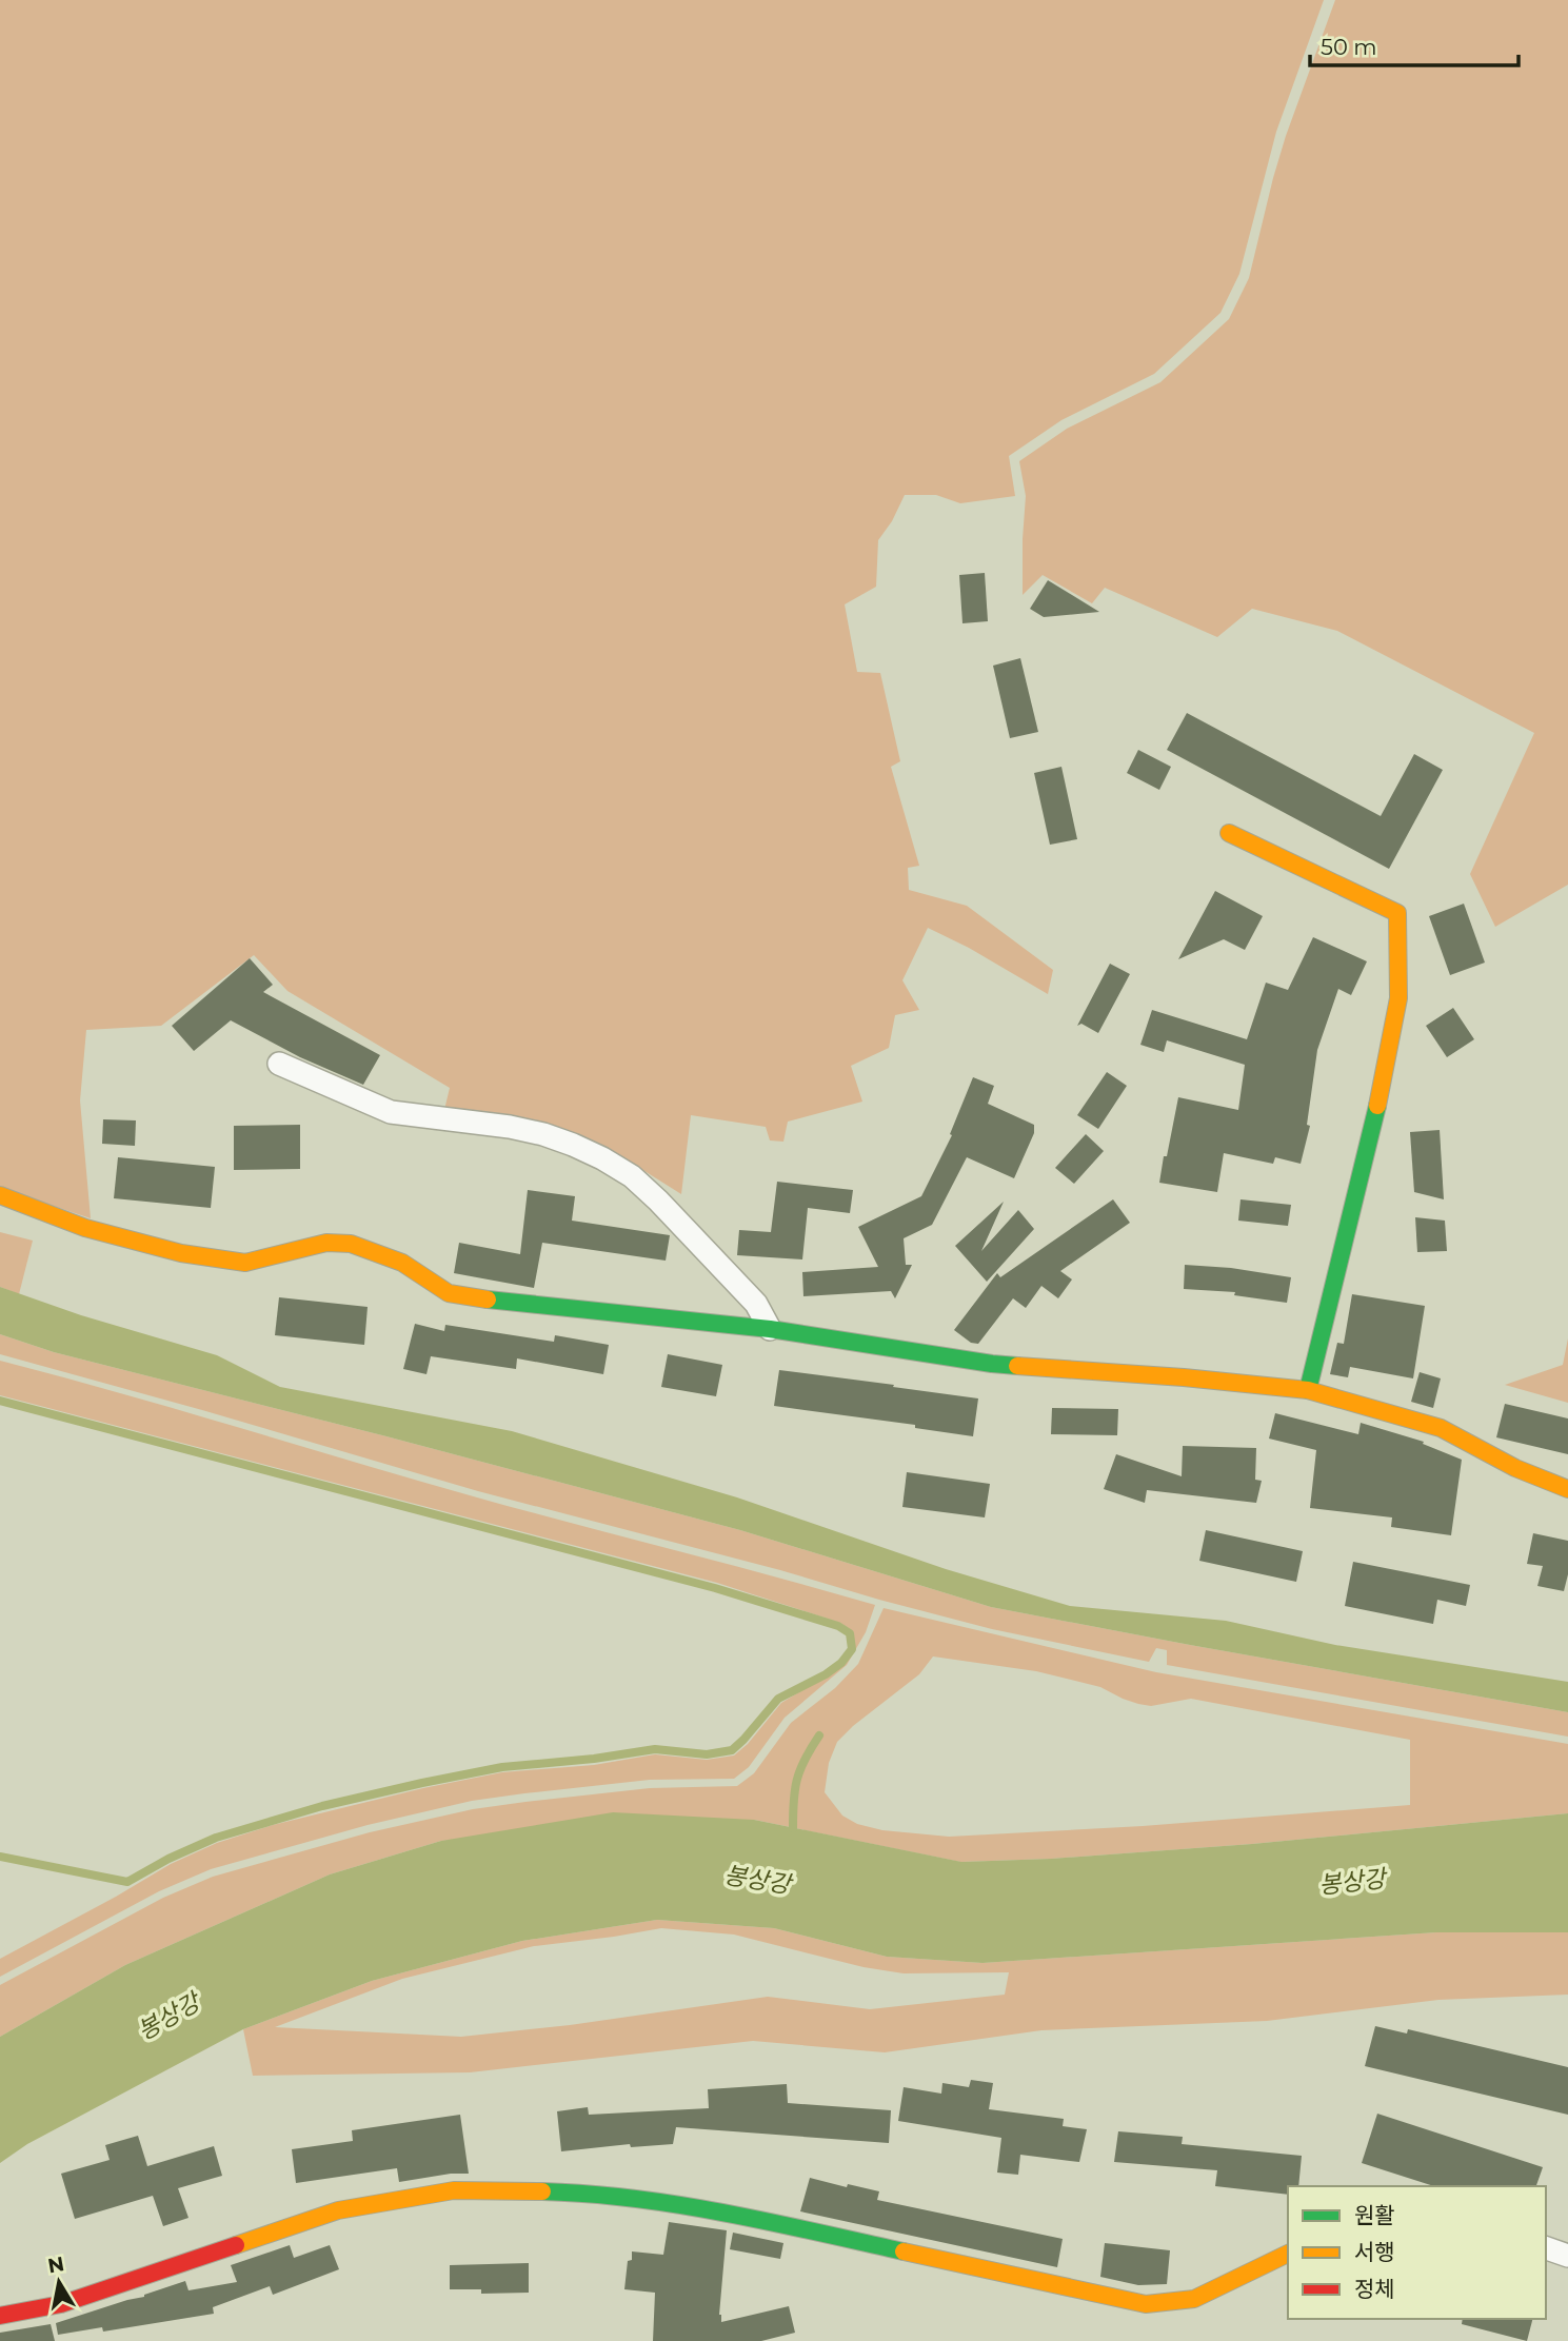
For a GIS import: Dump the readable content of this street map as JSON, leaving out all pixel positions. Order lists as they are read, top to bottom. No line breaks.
{"water":["봉상강"],"legend":["원활","서행","정체"],"scale_bar":"50 m","north":"top"}
